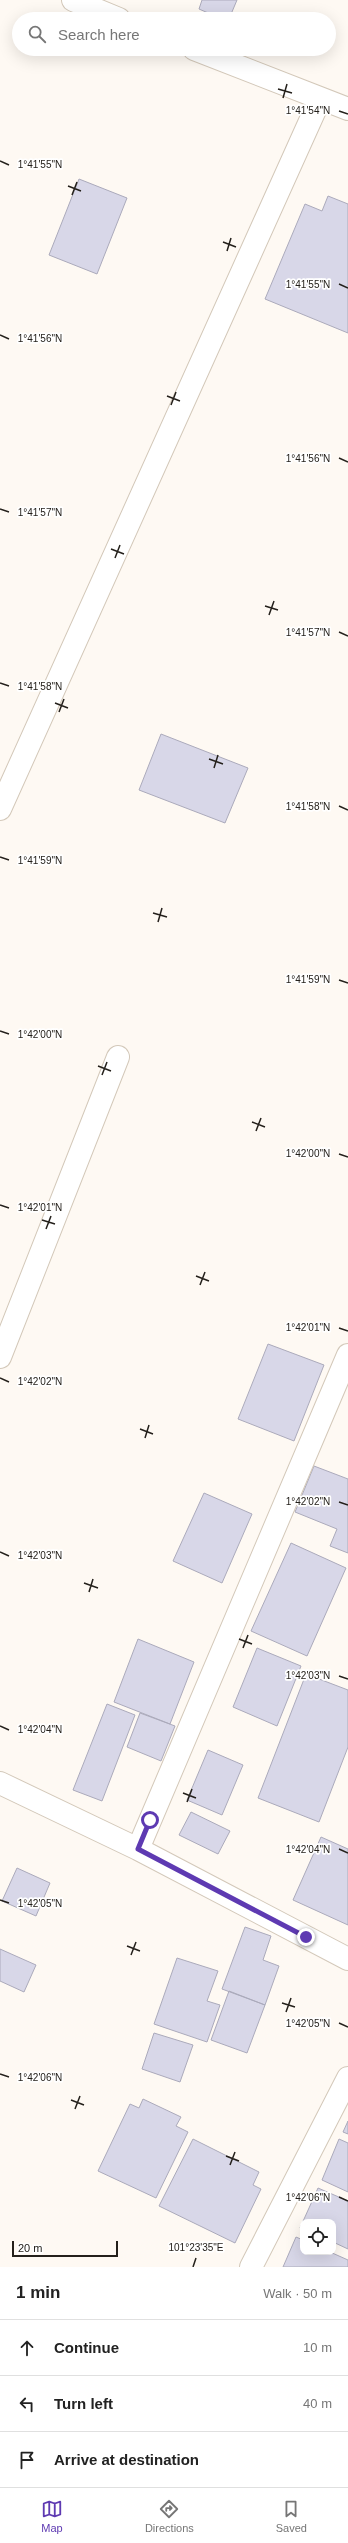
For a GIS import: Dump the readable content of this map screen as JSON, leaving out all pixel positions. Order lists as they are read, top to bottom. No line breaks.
{"scale_bar":"20 m","page":{"search":"Search here","scale":"20 m","heading":["1 min","Walk · 50 m"],"list":[["Continue","10 m"],["Turn left","40 m"],"Arrive at destination"],"nav":["Map","Directions","Saved"]},"coordinates":["1°41'54\"N","1°41'55\"N","1°41'56\"N","1°41'57\"N","1°41'58\"N","1°41'59\"N","1°42'00\"N","1°42'01\"N","1°42'02\"N","1°42'03\"N","1°42'04\"N","1°42'05\"N","1°42'06\"N","101°23'35\"E"]}
